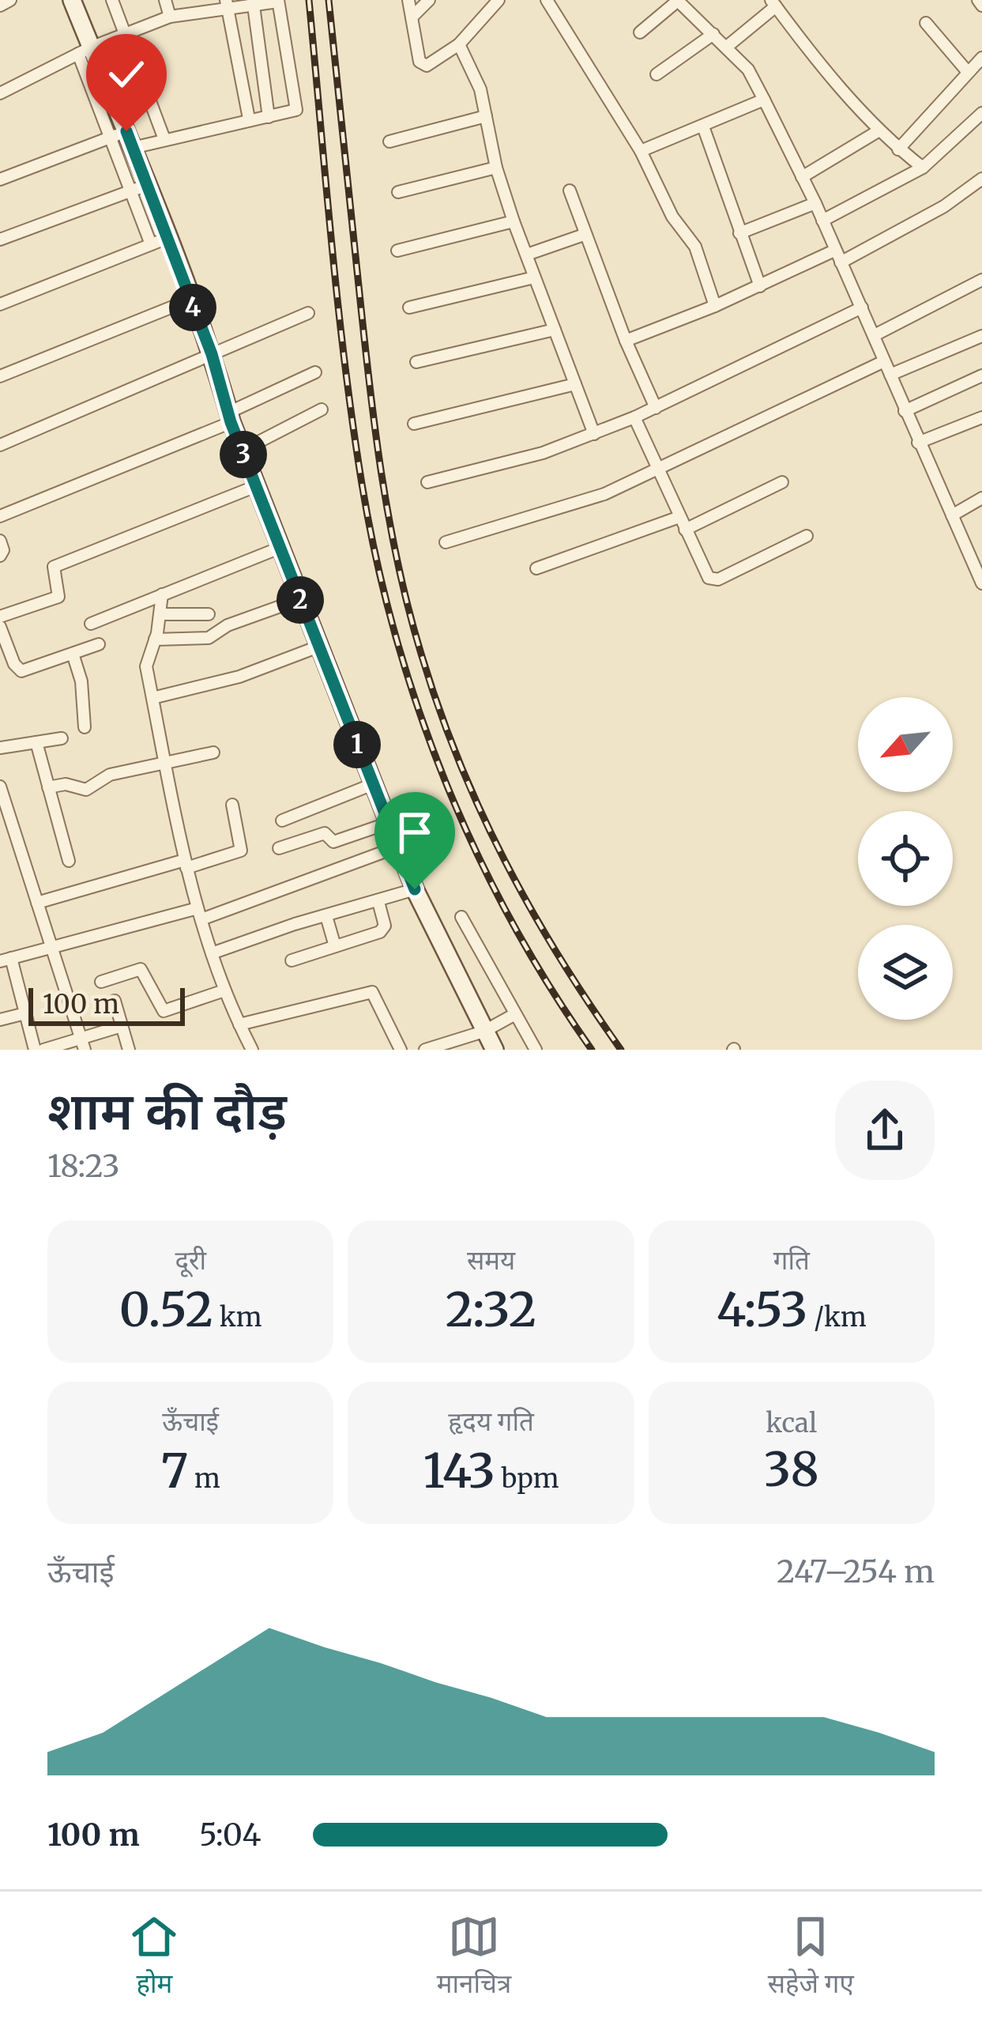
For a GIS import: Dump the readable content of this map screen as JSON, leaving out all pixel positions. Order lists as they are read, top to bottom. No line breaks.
{"scale_bar":"100 m","north":"bottom left","page":{"pins":["4","3","2","1"],"scale":"100 m","heading":["शाम की दौड़","18:23"],"stats":[["दूरी","0.52 km"],["समय","2:32"],["गति","4:53 /km"],["ऊँचाई","7 m"],["हृदय गति","143 bpm"],["kcal","38"]],"chart":["ऊँचाई","247–254 m"],"list":[{"name":"100 m","note":"5:04"}],"tabs":["होम","मानचित्र","सहेजे गए"]}}
